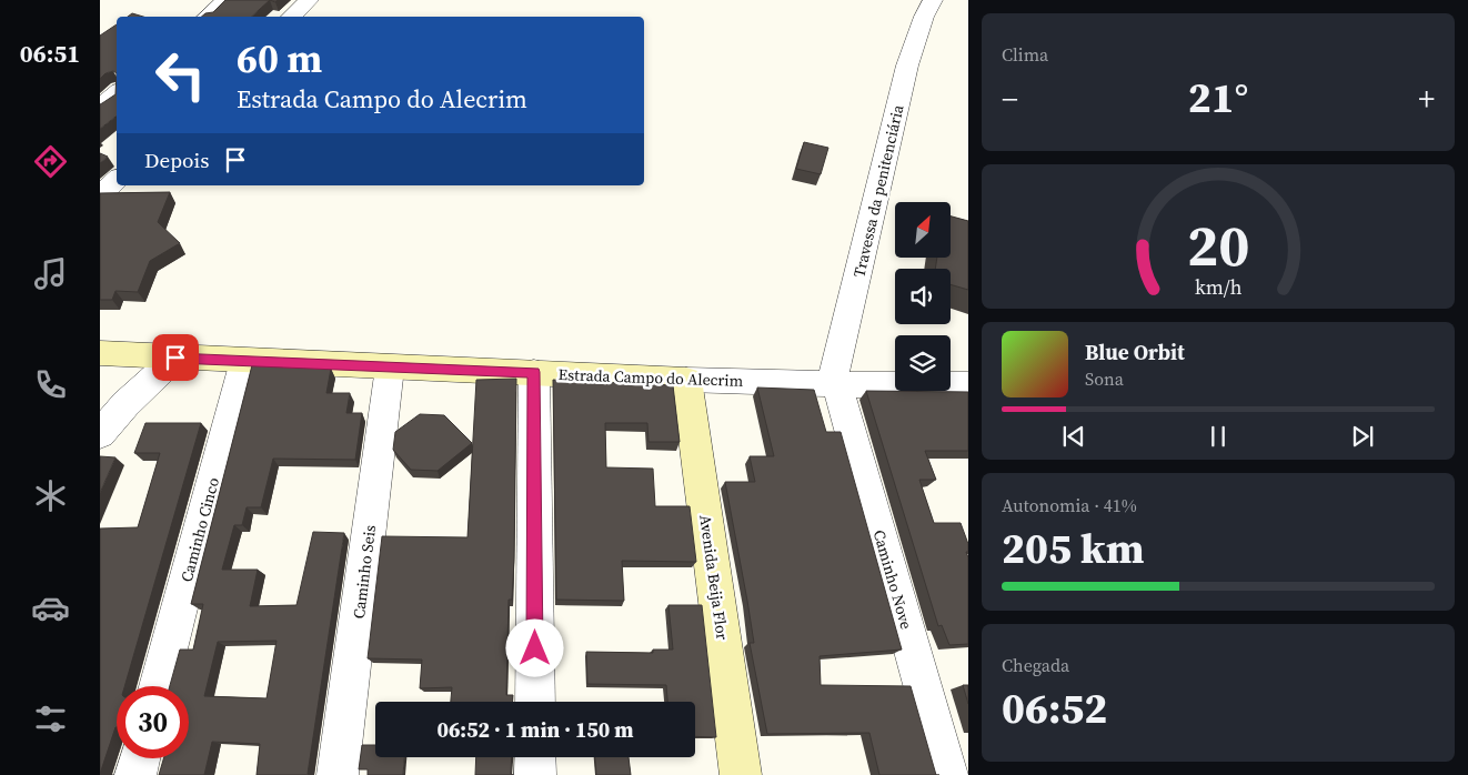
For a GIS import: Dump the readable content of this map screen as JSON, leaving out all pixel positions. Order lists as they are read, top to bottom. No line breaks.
{"streets":{"street":["Travessa da penitenciária","Estrada Campo do Alecrim","Caminho Cinco","Caminho Seis","Avenida Beija Flor","Caminho Nove"]},"crossings":[["Travessa da penitenciária","Estrada Campo do Alecrim"],["Travessa da penitenciária","Caminho Nove"],["Estrada Campo do Alecrim","Caminho Cinco"],["Estrada Campo do Alecrim","Caminho Seis"],["Estrada Campo do Alecrim","Avenida Beija Flor"],["Estrada Campo do Alecrim","Caminho Nove"]],"north":"top right","page":{"tabs":"06:51","tile":["Clima",["Autonomia · 41%","205 km"],["Chegada","06:52"]],"turn":["60 m","Estrada Campo do Alecrim"],"heat":["−","21°","+"],"then":"Depois","song":["Blue Orbit","Sona"],"limit":"30","trip":"06:52 · 1 min · 150 m","gauge":["20","km/h"]}}
